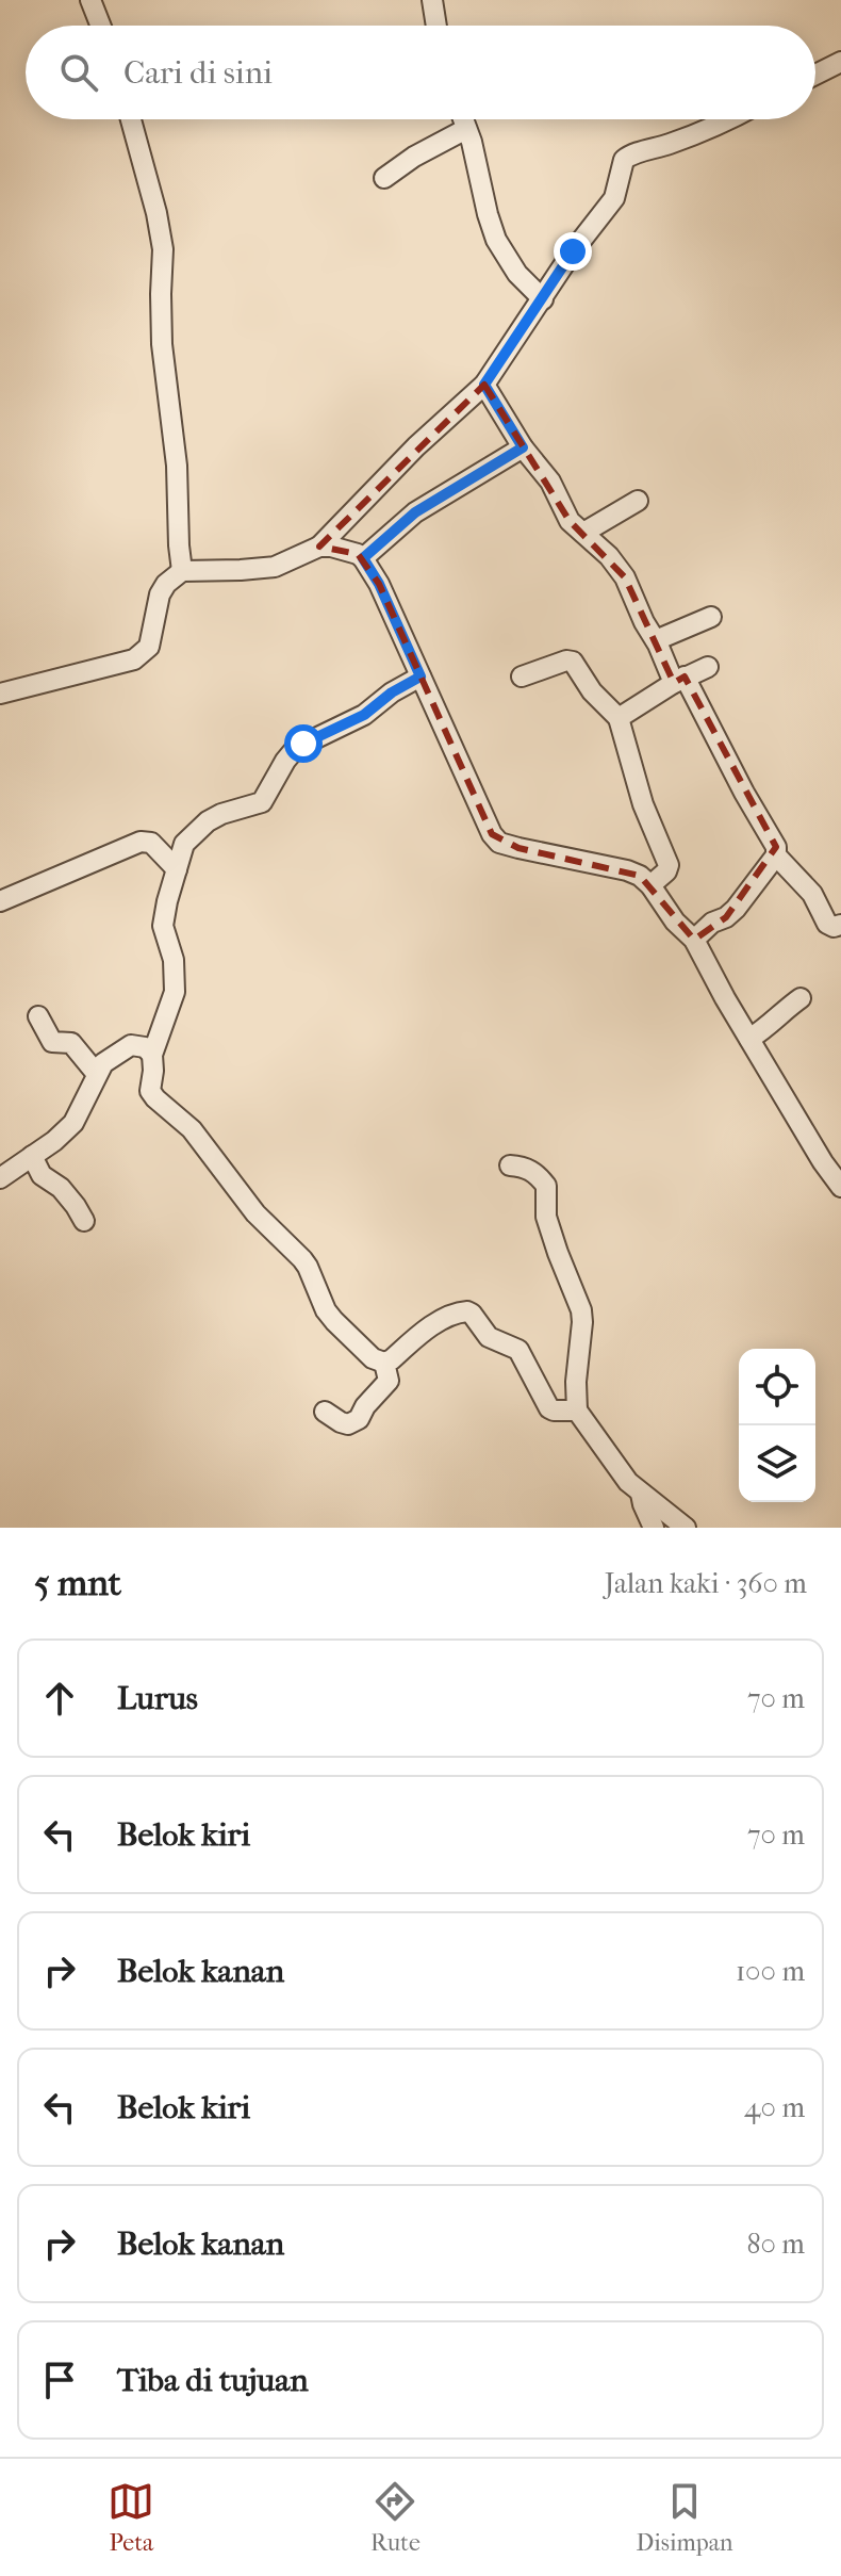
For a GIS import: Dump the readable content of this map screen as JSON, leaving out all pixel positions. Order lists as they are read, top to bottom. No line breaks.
{"page":{"search":"Cari di sini","heading":["5 mnt","Jalan kaki · 360 m"],"list":[["Lurus","70 m"],["Belok kiri","70 m"],["Belok kanan","100 m"],["Belok kiri","40 m"],["Belok kanan","80 m"],"Tiba di tujuan"],"nav":["Peta","Rute","Disimpan"]}}
